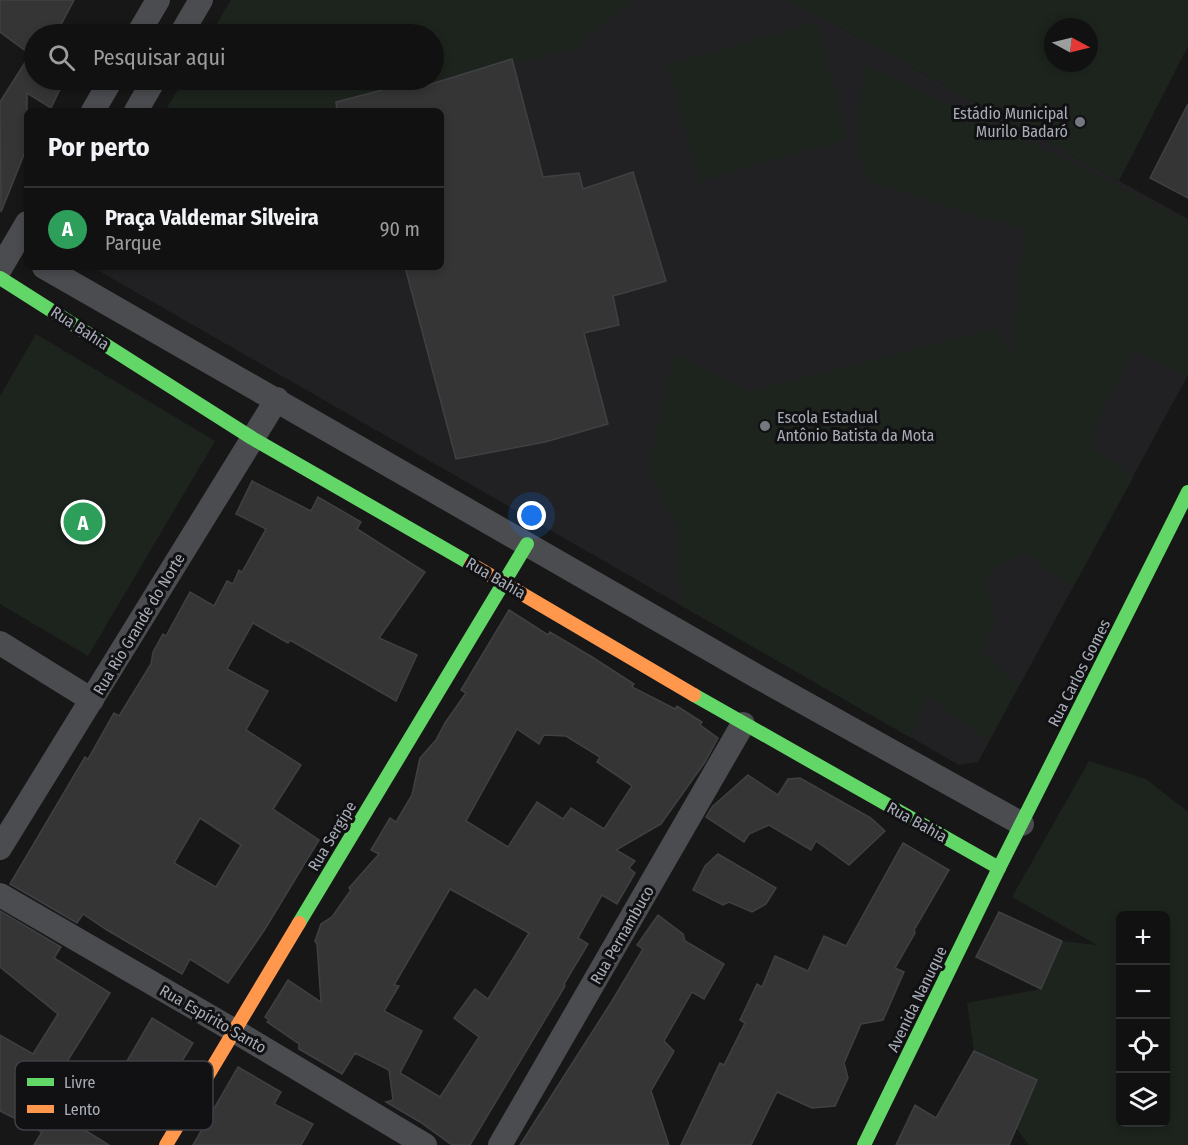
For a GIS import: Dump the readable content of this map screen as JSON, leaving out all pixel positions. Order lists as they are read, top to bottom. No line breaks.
{"streets":{"street":["Rua Bahia","Rua Rio Grande do Norte","Rua Carlos Gomes","Rua Sergipe","Rua Pernambuco","Avenida Nanuque","Rua Espírito Santo"]},"crossings":[["Rua Bahia","Rua Rio Grande do Norte"],["Rua Bahia","Rua Carlos Gomes"],["Rua Bahia","Rua Sergipe"],["Rua Bahia","Rua Pernambuco"],["Rua Bahia","Avenida Nanuque"],["Rua Carlos Gomes","Avenida Nanuque"],["Rua Sergipe","Rua Espírito Santo"]],"places":["Estádio Municipal Murilo Badaró","Escola Estadual Antônio Batista da Mota"],"legend":["Livre","Lento"],"north":"right","page":{"search":"Pesquisar aqui","heading":"Por perto","list":[{"mark":"A","name":"Praça Valdemar Silveira","note":"Parque","value":"90 m"}],"pins":"A","map_buttons":["+","−"]}}
